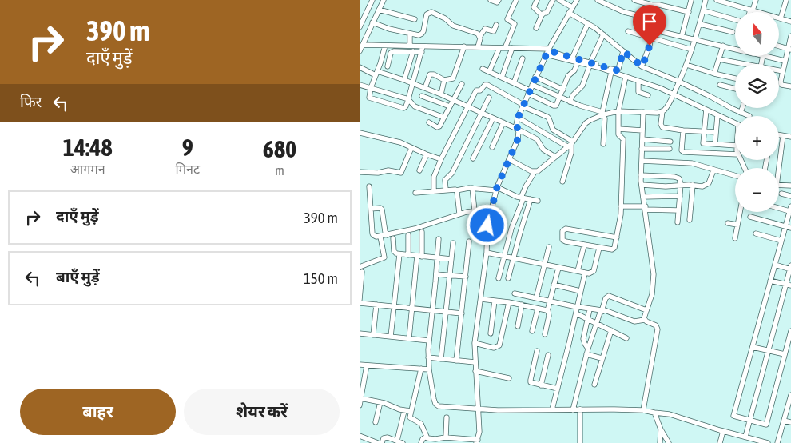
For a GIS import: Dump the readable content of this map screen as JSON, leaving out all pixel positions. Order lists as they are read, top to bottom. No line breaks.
{"north":"top","page":{"turn":["390 m","दाएँ मुड़ें"],"map_buttons":["+","−"],"then":"फिर","eta":["14:48","आगमन","9","मिनट","680","m"],"list":[{"name":"दाएँ मुड़ें","value":"390 m"},{"name":"बाएँ मुड़ें","value":"150 m"}],"buttons":["बाहर","शेयर करें"]}}
